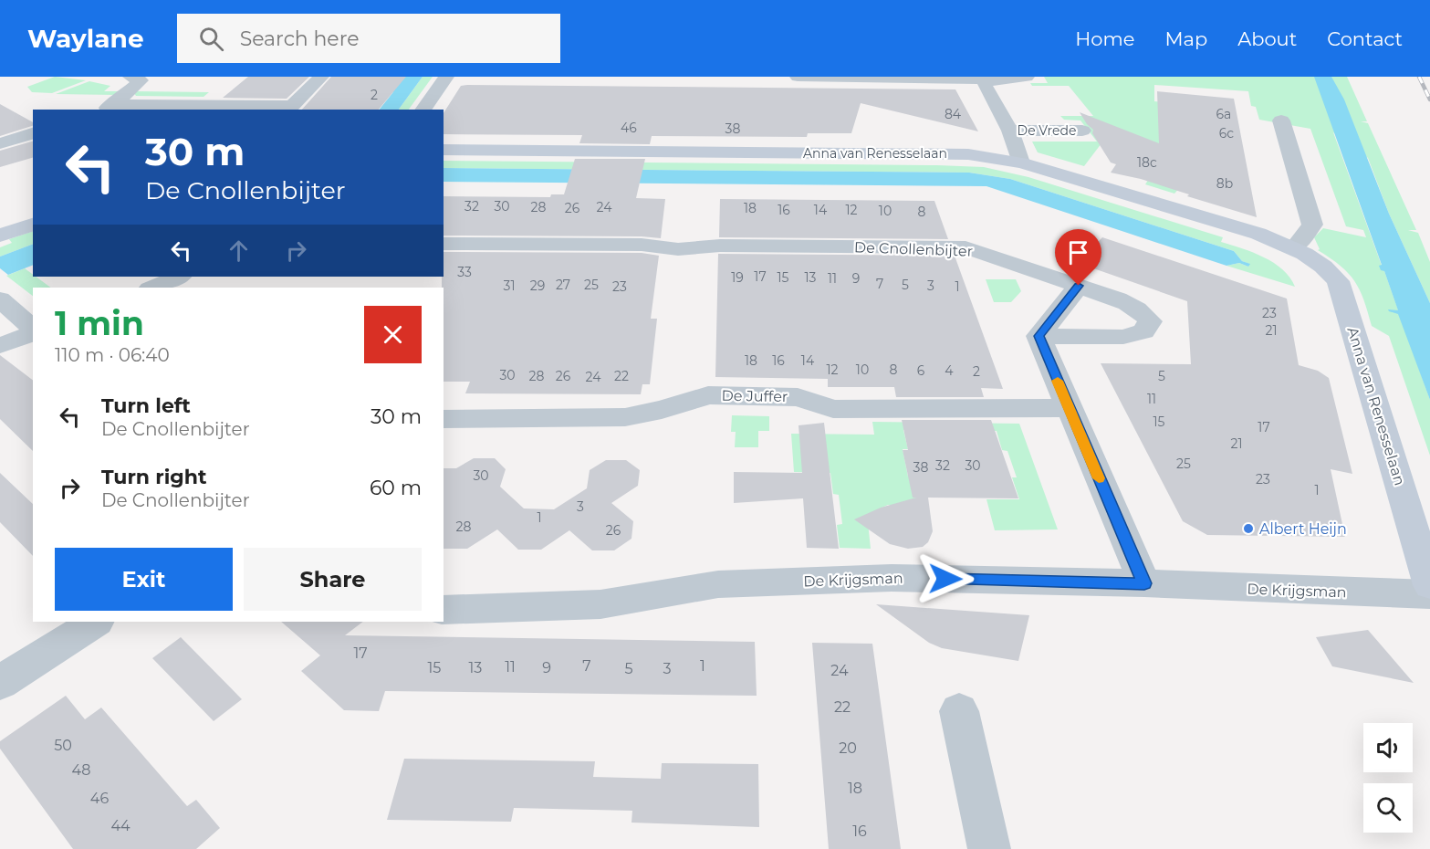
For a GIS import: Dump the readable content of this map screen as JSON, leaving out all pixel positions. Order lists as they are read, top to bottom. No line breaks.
{"streets":{"street":["De Vrede","Anna van Renesselaan","De Cnollenbijter","De Juffer","De Krijgsman"]},"crossings":[["De Vrede","Anna van Renesselaan"]],"places":["Albert Heijn"],"house_numbers":["2","84","6a","46","38","6c","18c","8b","32","30","28","24","26","18","16","14","12","10","8","33","17","19","15","13","11","9","7","27","25","5","31","29","3","23","1","23","21","18","16","14","12","10","8","6","4","2","30","28","26","22","5","24","11","15","17","21","25","32","30","38","30","23","1","3","1","28","26","17","7","1","11","15","13","9","5","3","24","22","50","20","48","18","46","44","16"],"page":{"header":"Waylane","search":"Search here","nav":["Home","Map","About","Contact"],"turn":["30 m","De Cnollenbijter"],"heading":["1 min","110 m · 06:40"],"list":[{"name":"Turn left","note":"De Cnollenbijter","value":"30 m"},{"name":"Turn right","note":"De Cnollenbijter","value":"60 m"}],"buttons":["Exit","Share"]}}
